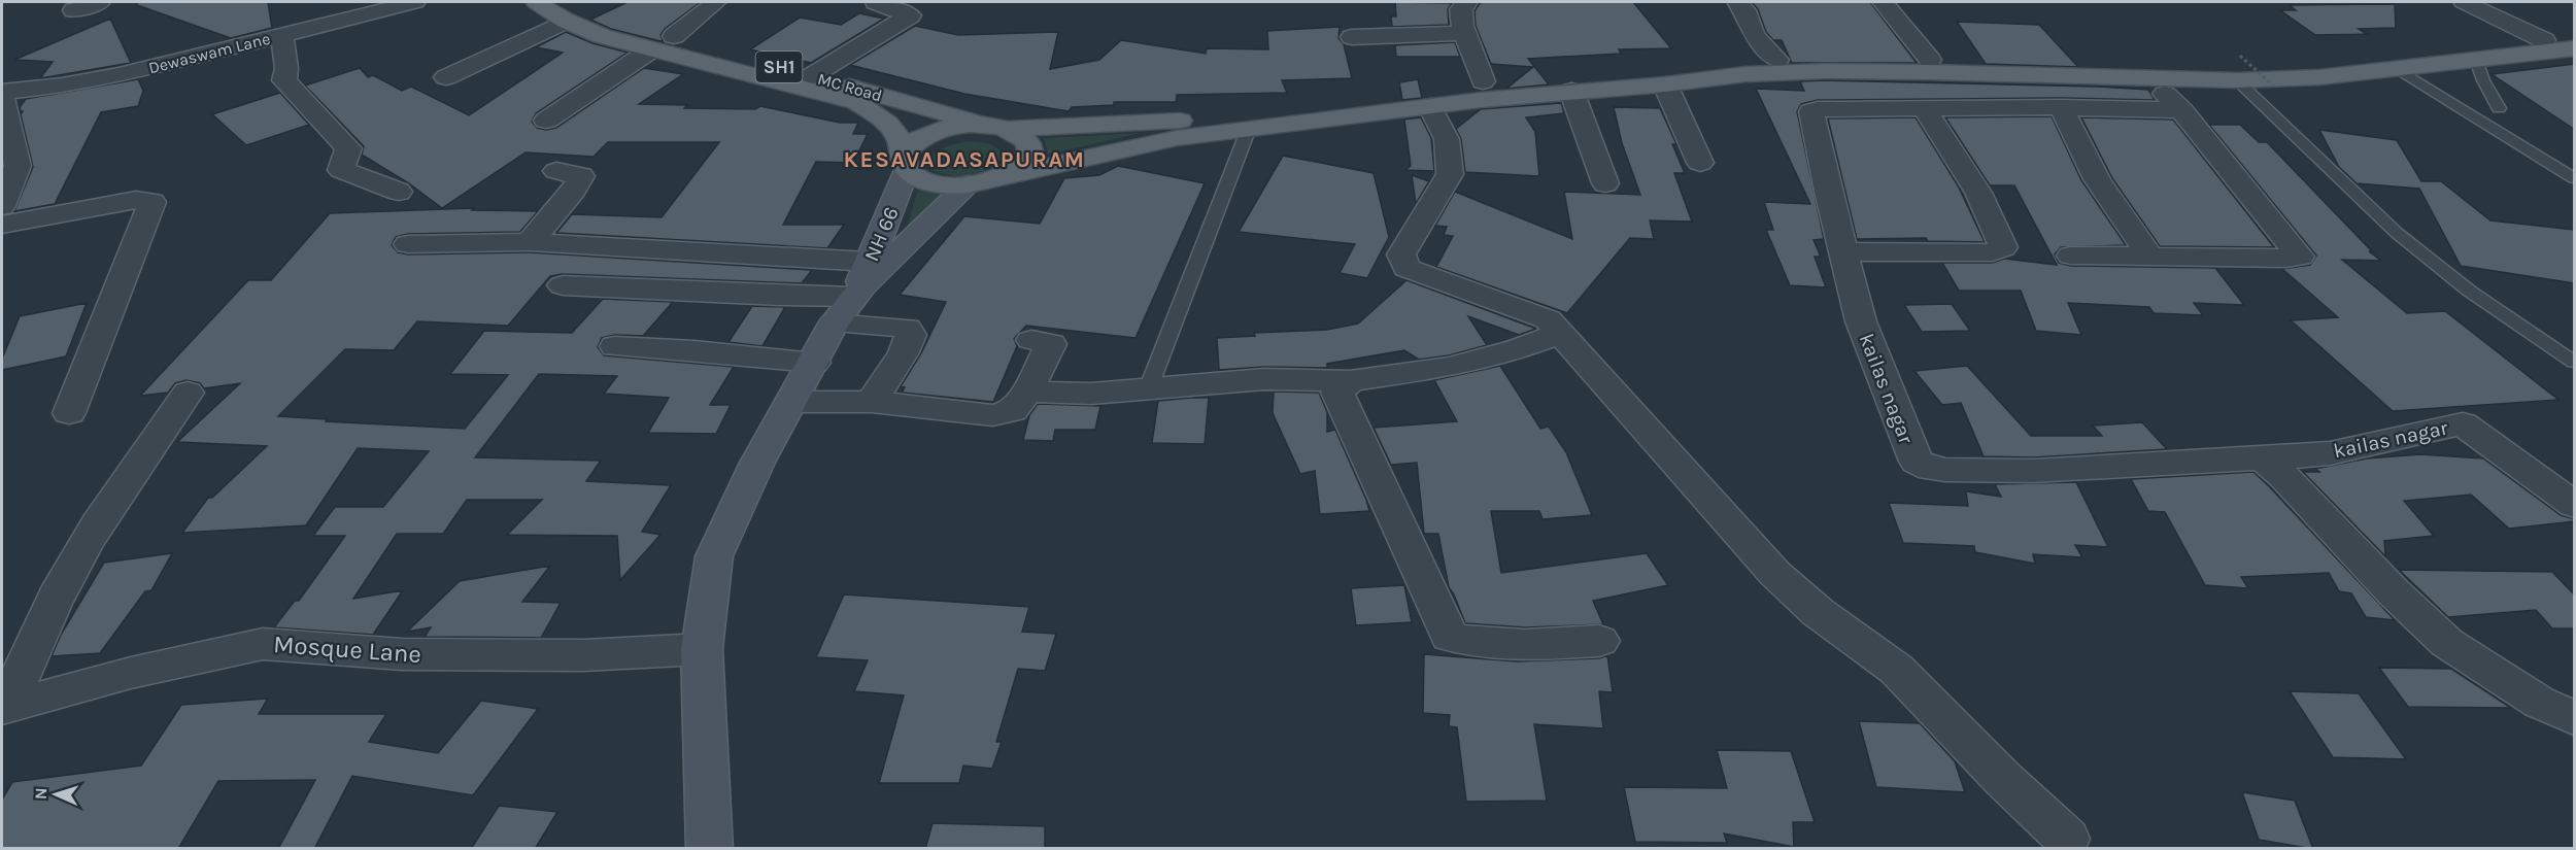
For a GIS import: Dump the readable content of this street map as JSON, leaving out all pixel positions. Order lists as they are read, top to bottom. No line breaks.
{"streets":{"main road":["SH1","MC Road","NH 66"],"street":["Dewaswam Lane","kailas nagar","Mosque Lane"]},"crossings":[["MC Road","NH 66"],["NH 66","Mosque Lane"]],"districts":["KESAVADASAPURAM"],"north":"left"}
